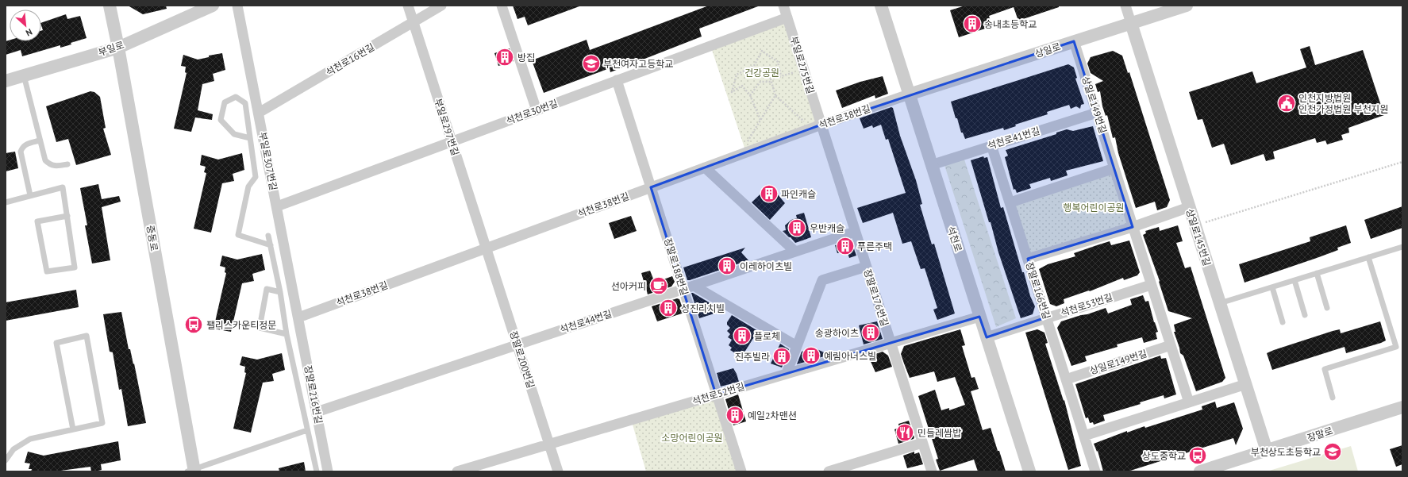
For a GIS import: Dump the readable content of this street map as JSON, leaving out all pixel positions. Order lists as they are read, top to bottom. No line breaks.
{"streets":{"street":["부일로","상일로","석천로16번길","부일로275번길","상일로149번길","석천로30번길","석천로38번길","부일로297번길","석천로41번길","부일로307번길","상일로145번길","중동로","석천로","장말로188번길","장말로166번길","장말로176번길","석천로53번길","석천로44번길","장말로200번길","석천로52번길","장말로216번길","장말로"]},"crossings":[["부일로","중동로"],["상일로","상일로149번길"],["상일로","석천로38번길"],["상일로","상일로145번길"],["상일로","석천로"],["석천로16번길","부일로297번길"],["석천로16번길","부일로307번길"],["부일로275번길","석천로30번길"],["부일로275번길","석천로38번길"],["부일로275번길","장말로176번길"],["상일로149번길","석천로41번길"],["상일로149번길","장말로166번길"],["상일로149번길","석천로53번길"],["석천로30번길","부일로297번길"],["석천로30번길","부일로307번길"],["석천로30번길","장말로188번길"],["석천로38번길","부일로297번길"],["석천로38번길","부일로307번길"],["석천로38번길","석천로"],["석천로38번길","장말로188번길"],["석천로38번길","장말로176번길"],["석천로38번길","장말로200번길"],["석천로38번길","장말로216번길"],["부일로297번길","장말로200번길"],["석천로41번길","석천로"],["석천로41번길","장말로166번길"],["부일로307번길","장말로216번길"],["상일로145번길","장말로"],["석천로","석천로53번길"],["석천로","석천로52번길"],["장말로188번길","석천로44번길"],["장말로188번길","석천로52번길"],["장말로166번길","석천로53번길"],["장말로176번길","석천로44번길"],["장말로176번길","석천로52번길"],["석천로44번길","장말로200번길"],["석천로44번길","장말로216번길"],["장말로200번길","석천로52번길"]],"parks":["건강공원","행복어린이공원","소망어린이공원"],"places":{"building":["송내초등학교","방집","파인캐슬","우반캐슬","푸른주택","이레하이츠빌","성진리치빌","송광하이츠","플로체","예림아너스빌","진주빌라","예일2차맨션"],"school or university":["부천여자고등학교","부천상도초등학교"],"public building":["인천지방법원 인천가정법원 부천지원"],"cafe":["선아커피"],"bus stop":["팰리스카운티정문","상도중학교"],"restaurant":["민들레쌈밥"]},"north":"bottom right"}
